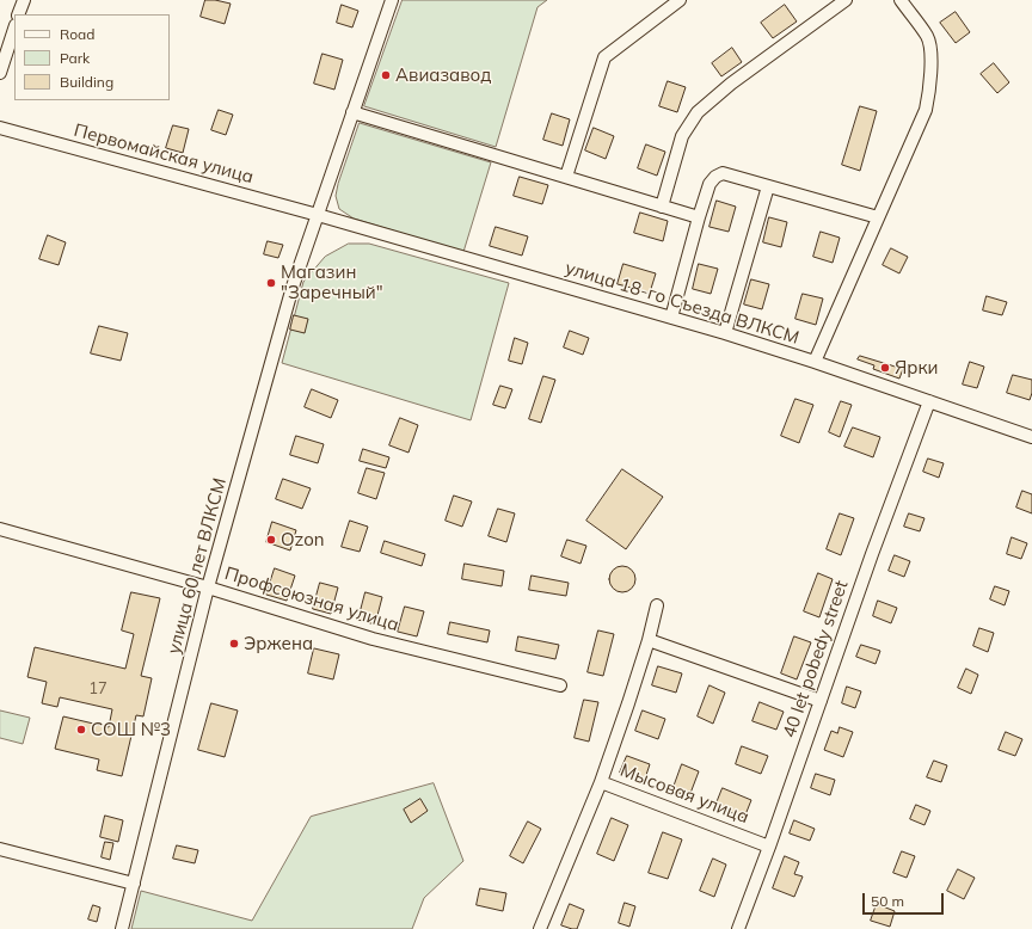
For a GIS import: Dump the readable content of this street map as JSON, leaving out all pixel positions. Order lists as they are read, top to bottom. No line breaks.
{"streets":{"street":["Первомайская улица","улица 18-го Съезда ВЛКСМ","улица 60 лет ВЛКСМ","Профсоюзная улица","40 let pobedy street","Мысовая улица"]},"crossings":[["Первомайская улица","улица 18-го Съезда ВЛКСМ"],["Первомайская улица","улица 60 лет ВЛКСМ"],["улица 18-го Съезда ВЛКСМ","улица 60 лет ВЛКСМ"],["улица 18-го Съезда ВЛКСМ","40 let pobedy street"],["улица 60 лет ВЛКСМ","Профсоюзная улица"],["40 let pobedy street","Мысовая улица"]],"places":["Авиазавод","Магазин \"Заречный\"","Ярки","Ozon","Эржена","СОШ №3"],"house_numbers":["17"],"legend":["Road","Park","Building"],"scale_bar":"50 m"}
